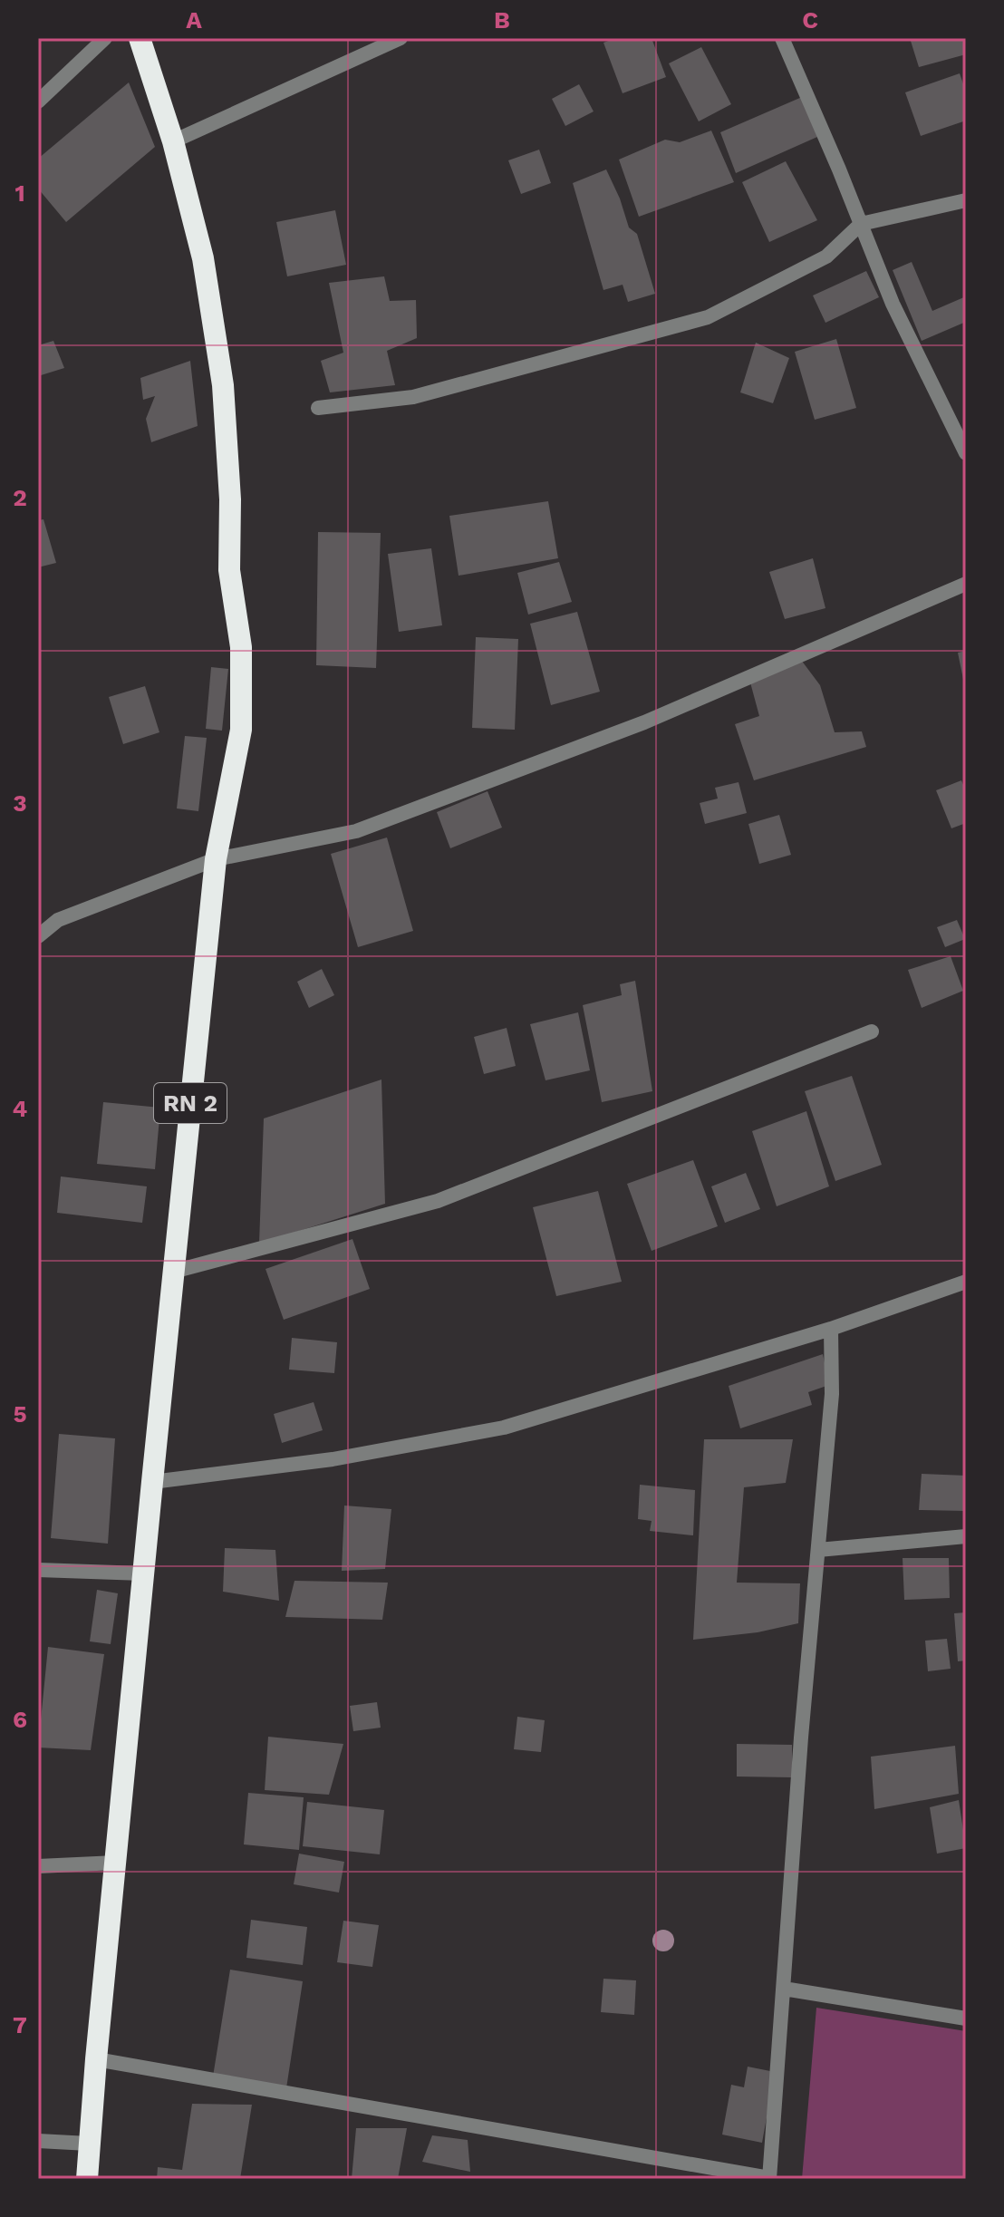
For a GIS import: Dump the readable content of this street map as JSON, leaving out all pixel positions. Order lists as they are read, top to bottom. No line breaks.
{"streets":{"highway":["RN 2"]},"grid":{"columns":["A","B","C"],"rows":["1","2","3","4","5","6","7"]}}
